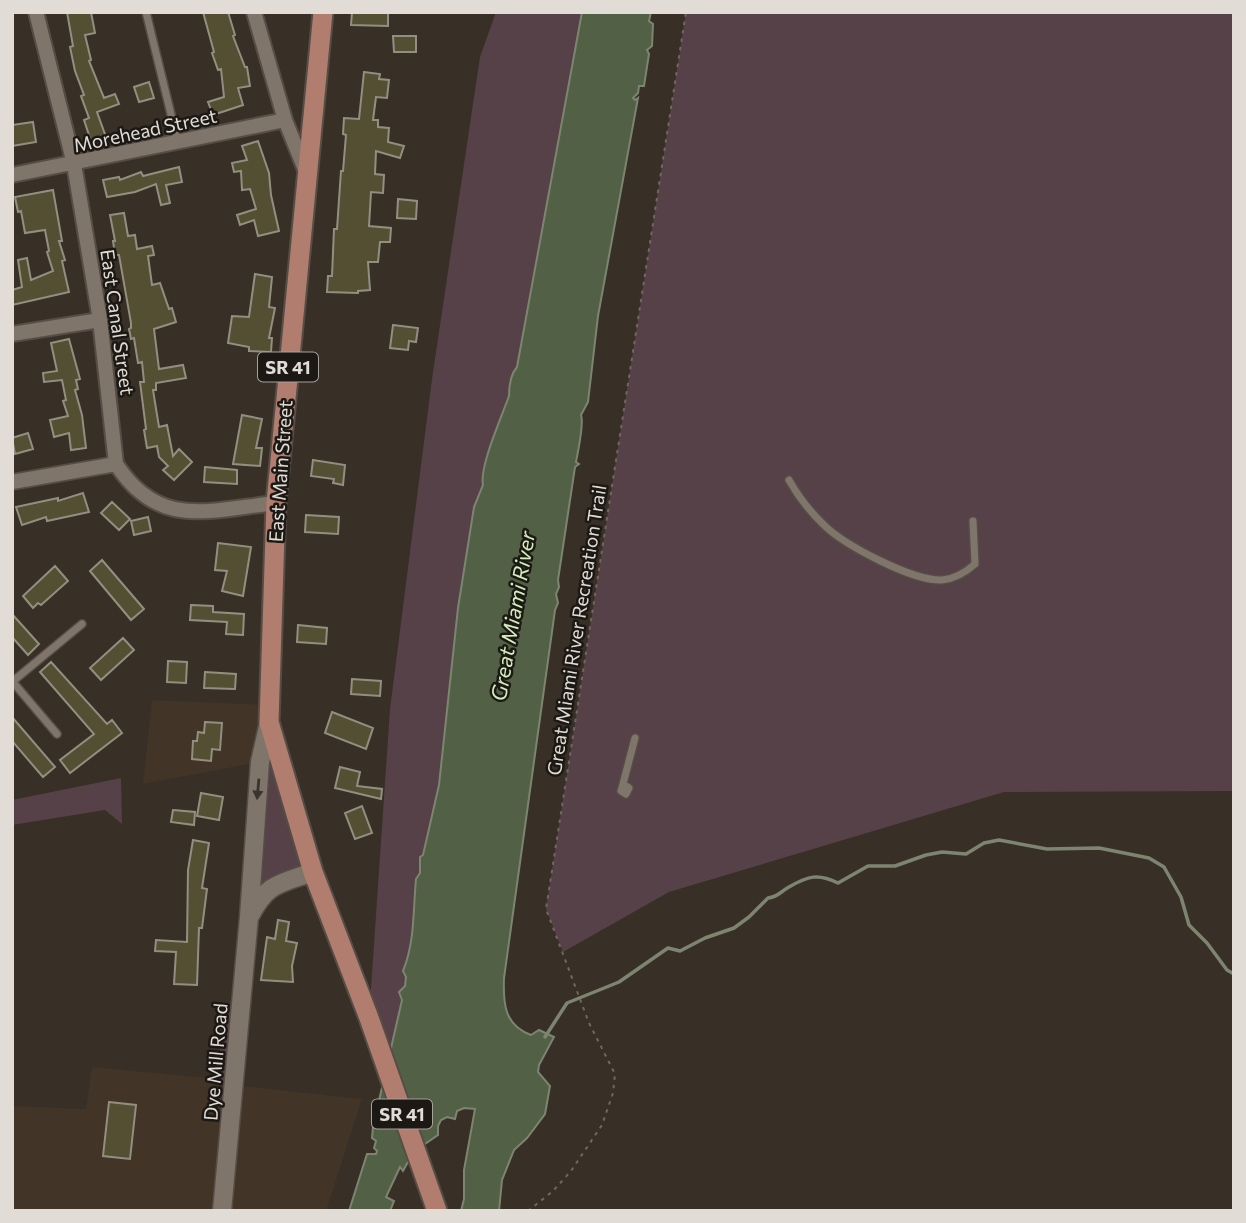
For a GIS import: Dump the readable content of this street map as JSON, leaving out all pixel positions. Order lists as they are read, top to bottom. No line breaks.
{"streets":{"main road":["SR 41","East Main Street"],"street":["Morehead Street","East Canal Street","Dye Mill Road"],"path":["Great Miami River Recreation Trail"]},"crossings":[["Morehead Street","East Canal Street"],["SR 41","East Main Street"],["SR 41","Dye Mill Road"],["East Main Street","Dye Mill Road"]],"one_way":["Dye Mill Road"],"water":["Great Miami River"]}
